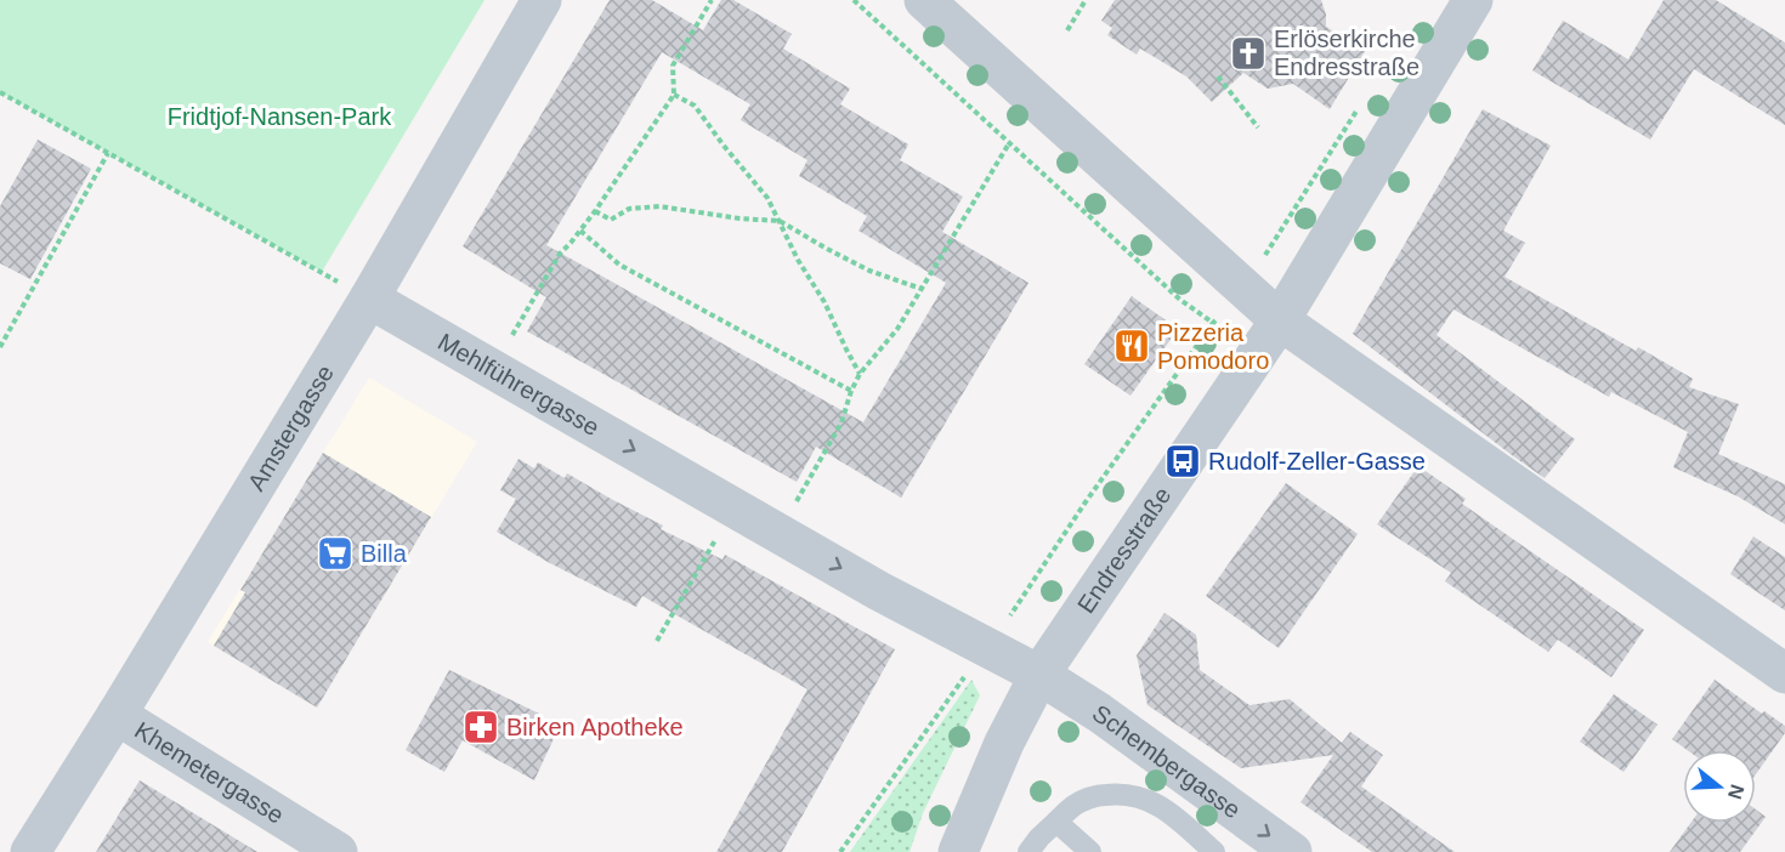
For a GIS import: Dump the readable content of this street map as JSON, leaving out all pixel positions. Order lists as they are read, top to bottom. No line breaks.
{"streets":{"street":["Mehlführergasse","Amstergasse","Endresstraße","Schembergasse","Khemetergasse"]},"crossings":[["Mehlführergasse","Amstergasse"],["Mehlführergasse","Endresstraße"],["Mehlführergasse","Schembergasse"],["Amstergasse","Khemetergasse"],["Endresstraße","Schembergasse"]],"one_way":["Mehlführergasse","Schembergasse"],"parks":["Fridtjof-Nansen-Park"],"places":{"church":["Erlöserkirche Endresstraße"],"restaurant":["Pizzeria Pomodoro"],"bus stop":["Rudolf-Zeller-Gasse"],"supermarket":["Billa"],"pharmacy":["Birken Apotheke"]},"north":"right"}
